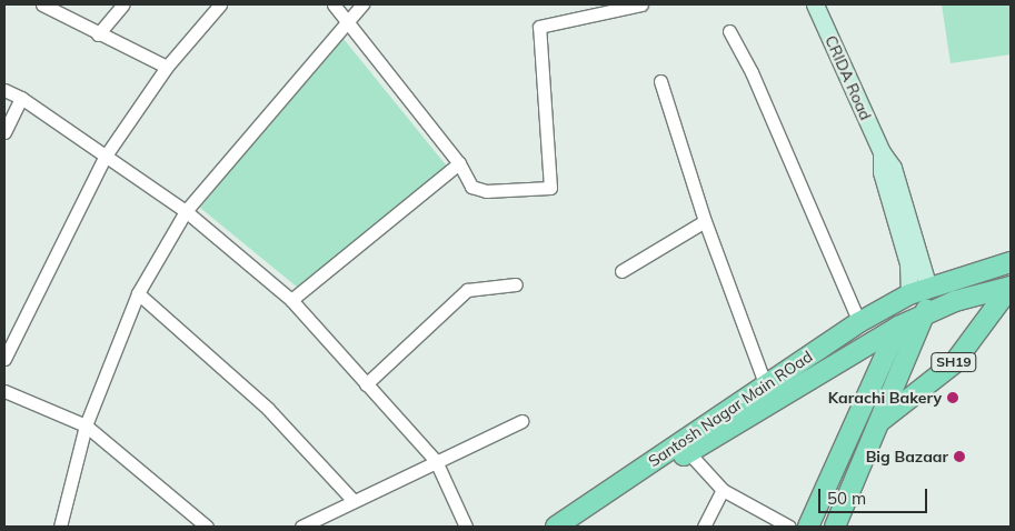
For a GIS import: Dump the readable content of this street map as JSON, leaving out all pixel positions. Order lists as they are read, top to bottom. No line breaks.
{"streets":{"main road":["CRIDA Road","SH19","Santosh Nagar Main ROad"]},"crossings":[["CRIDA Road","Santosh Nagar Main ROad"],["SH19","Santosh Nagar Main ROad"]],"places":["Karachi Bakery","Big Bazaar"],"scale_bar":"50 m"}
